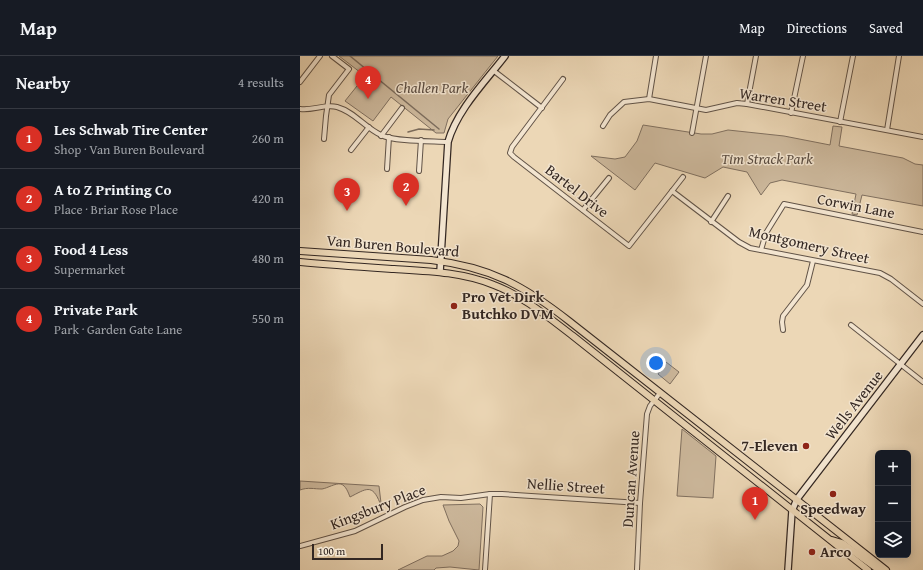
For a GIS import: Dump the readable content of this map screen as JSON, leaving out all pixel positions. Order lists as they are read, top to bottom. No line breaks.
{"streets":{"main road":["Van Buren Boulevard"],"street":["Warren Street","Bartel Drive","Corwin Lane","Montgomery Street","Wells Avenue","Duncan Avenue","Nellie Street","Kingsbury Place"]},"crossings":[["Bartel Drive","Montgomery Street"],["Corwin Lane","Montgomery Street"],["Van Buren Boulevard","Wells Avenue"],["Van Buren Boulevard","Duncan Avenue"],["Duncan Avenue","Nellie Street"],["Nellie Street","Kingsbury Place"]],"parks":["Challen Park","Tim Strack Park"],"places":["Pro Vet Dirk Butchko DVM","7-Eleven","Speedway","Arco"],"scale_bar":"100 m","page":{"header":"Map","nav":["Map","Directions","Saved"],"heading":["Nearby","4 results"],"pins":["4","2","3","1"],"list":[{"mark":"1","name":"Les Schwab Tire Center","note":"Shop · Van Buren Boulevard","value":"260 m"},{"mark":"2","name":"A to Z Printing Co","note":"Place · Briar Rose Place","value":"420 m"},{"mark":"3","name":"Food 4 Less","note":"Supermarket","value":"480 m"},{"mark":"4","name":"Private Park","note":"Park · Garden Gate Lane","value":"550 m"}],"map_buttons":["+","−"],"scale":"100 m"}}
